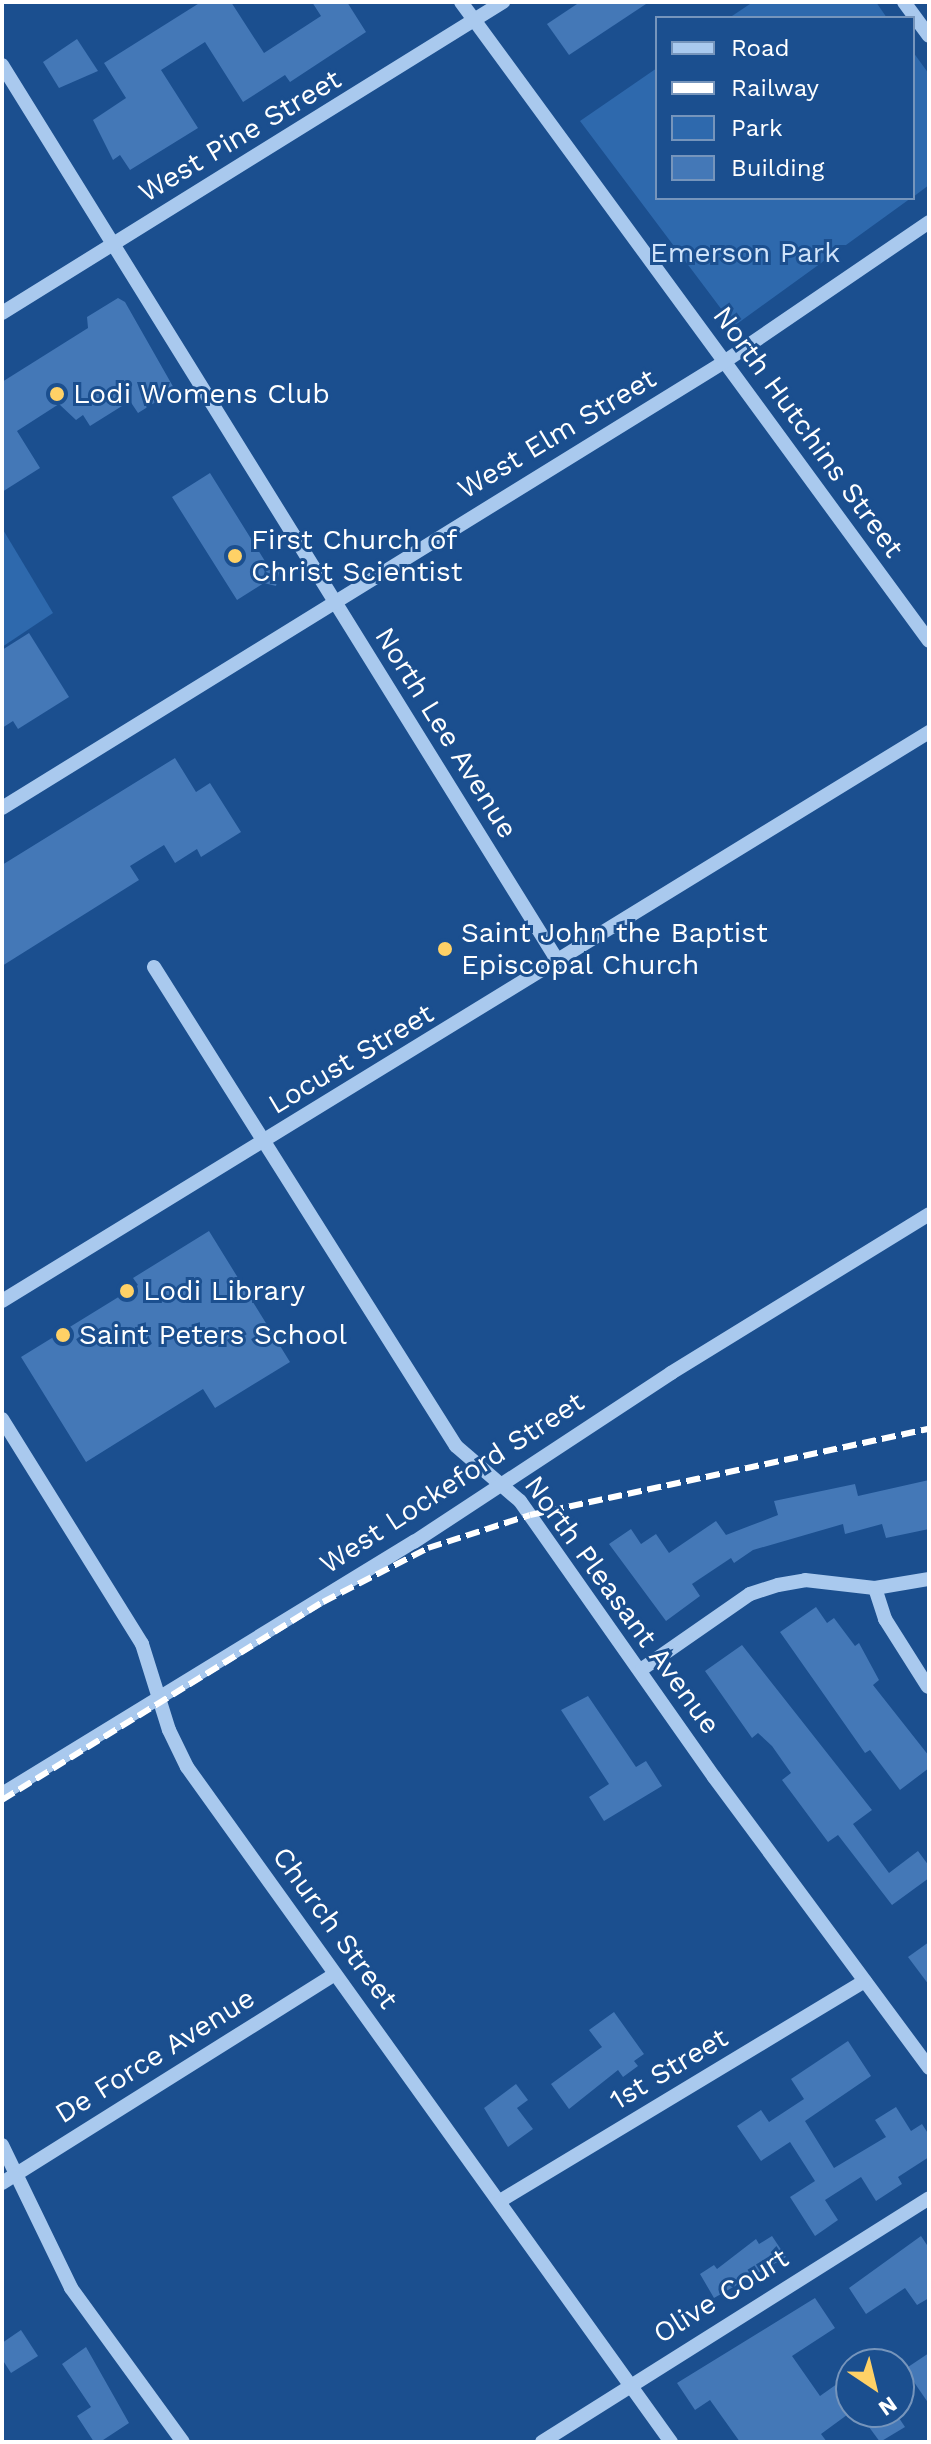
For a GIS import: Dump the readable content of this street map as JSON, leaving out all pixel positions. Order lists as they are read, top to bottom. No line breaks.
{"streets":{"street":["West Pine Street","North Hutchins Street","West Elm Street","North Lee Avenue","Locust Street","West Lockeford Street","North Pleasant Avenue","Church Street","De Force Avenue","1st Street","Olive Court"]},"crossings":[["West Pine Street","North Hutchins Street"],["West Pine Street","North Lee Avenue"],["North Hutchins Street","West Elm Street"],["West Elm Street","North Lee Avenue"],["North Lee Avenue","Locust Street"],["Locust Street","North Pleasant Avenue"],["West Lockeford Street","North Pleasant Avenue"],["West Lockeford Street","Church Street"],["North Pleasant Avenue","1st Street"],["Church Street","De Force Avenue"],["Church Street","1st Street"],["Church Street","Olive Court"]],"parks":["Emerson Park"],"places":["Lodi Womens Club","First Church of Christ Scientist","Saint John the Baptist Episcopal Church","Lodi Library","Saint Peters School"],"legend":["Road","Railway","Park","Building"],"north":"bottom right"}
